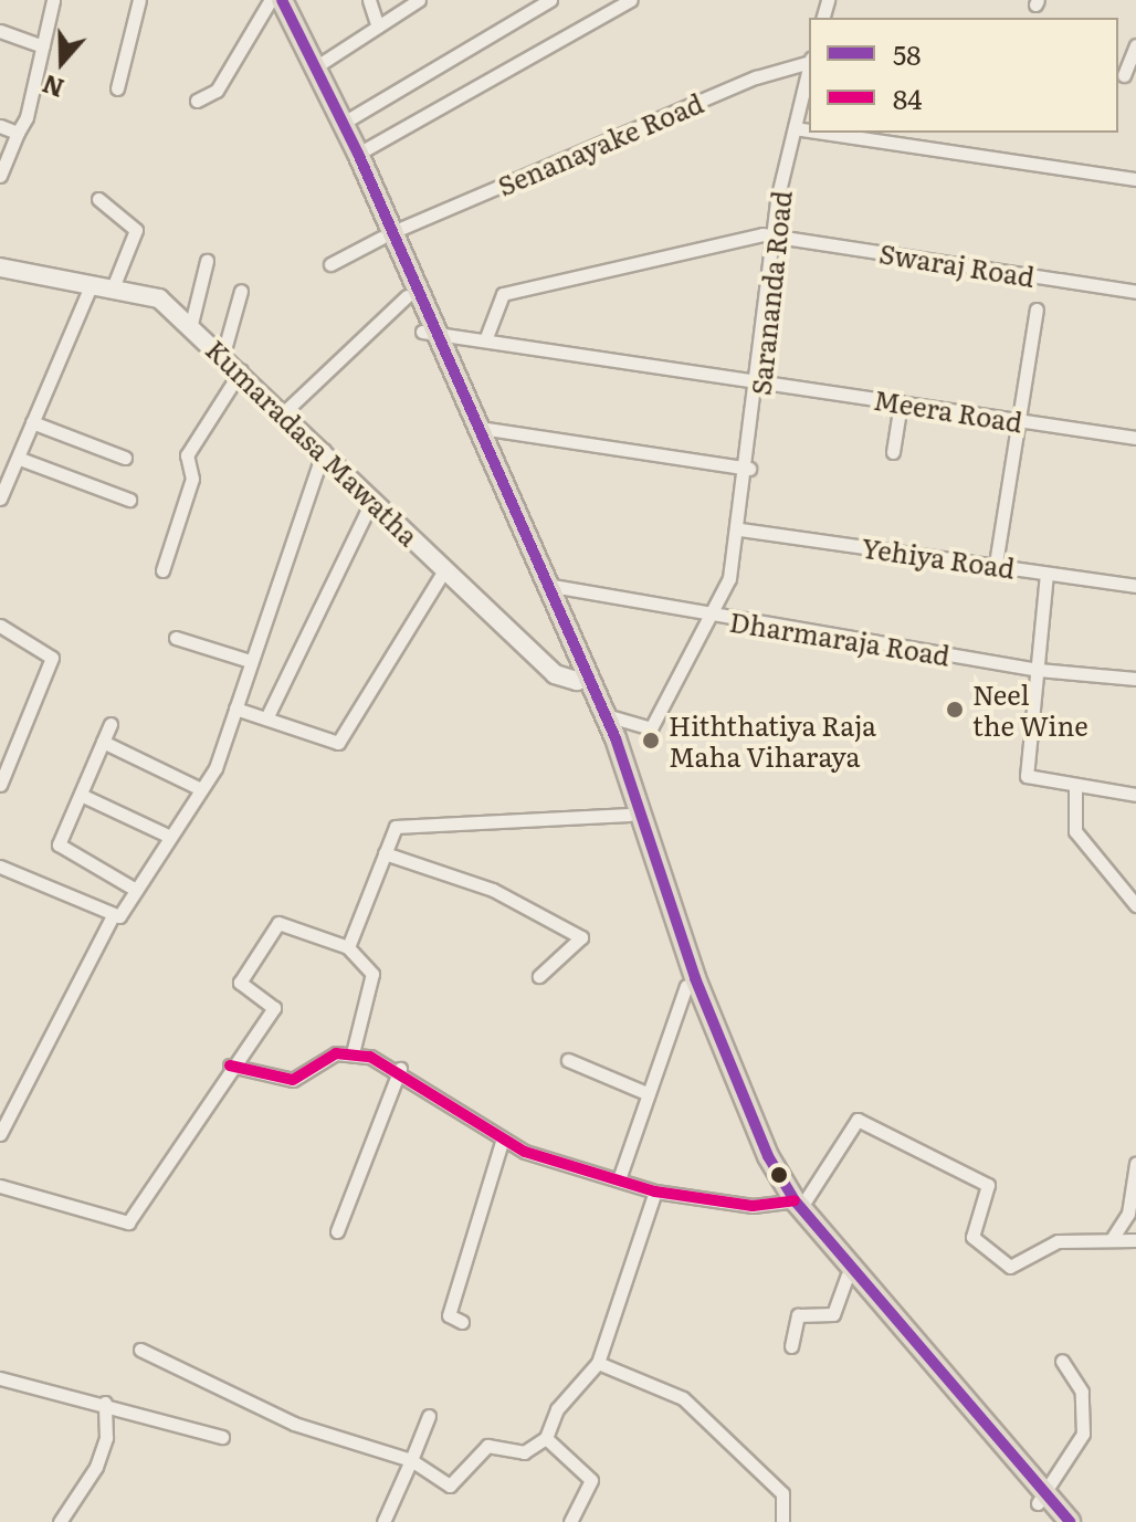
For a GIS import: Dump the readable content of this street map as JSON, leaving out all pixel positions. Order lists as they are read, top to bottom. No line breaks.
{"streets":{"main road":["Kumaradasa Mawatha"],"street":["Senanayake Road","Swaraj Road","Sarananda Road","Meera Road","Yehiya Road","Dharmaraja Road"]},"crossings":[["Swaraj Road","Sarananda Road"],["Sarananda Road","Meera Road"],["Sarananda Road","Yehiya Road"],["Sarananda Road","Dharmaraja Road"]],"places":["Neel the Wine","Hiththatiya Raja Maha Viharaya"],"lines":["transit line 58","transit line 84"],"legend":["58","84"],"north":"bottom"}
